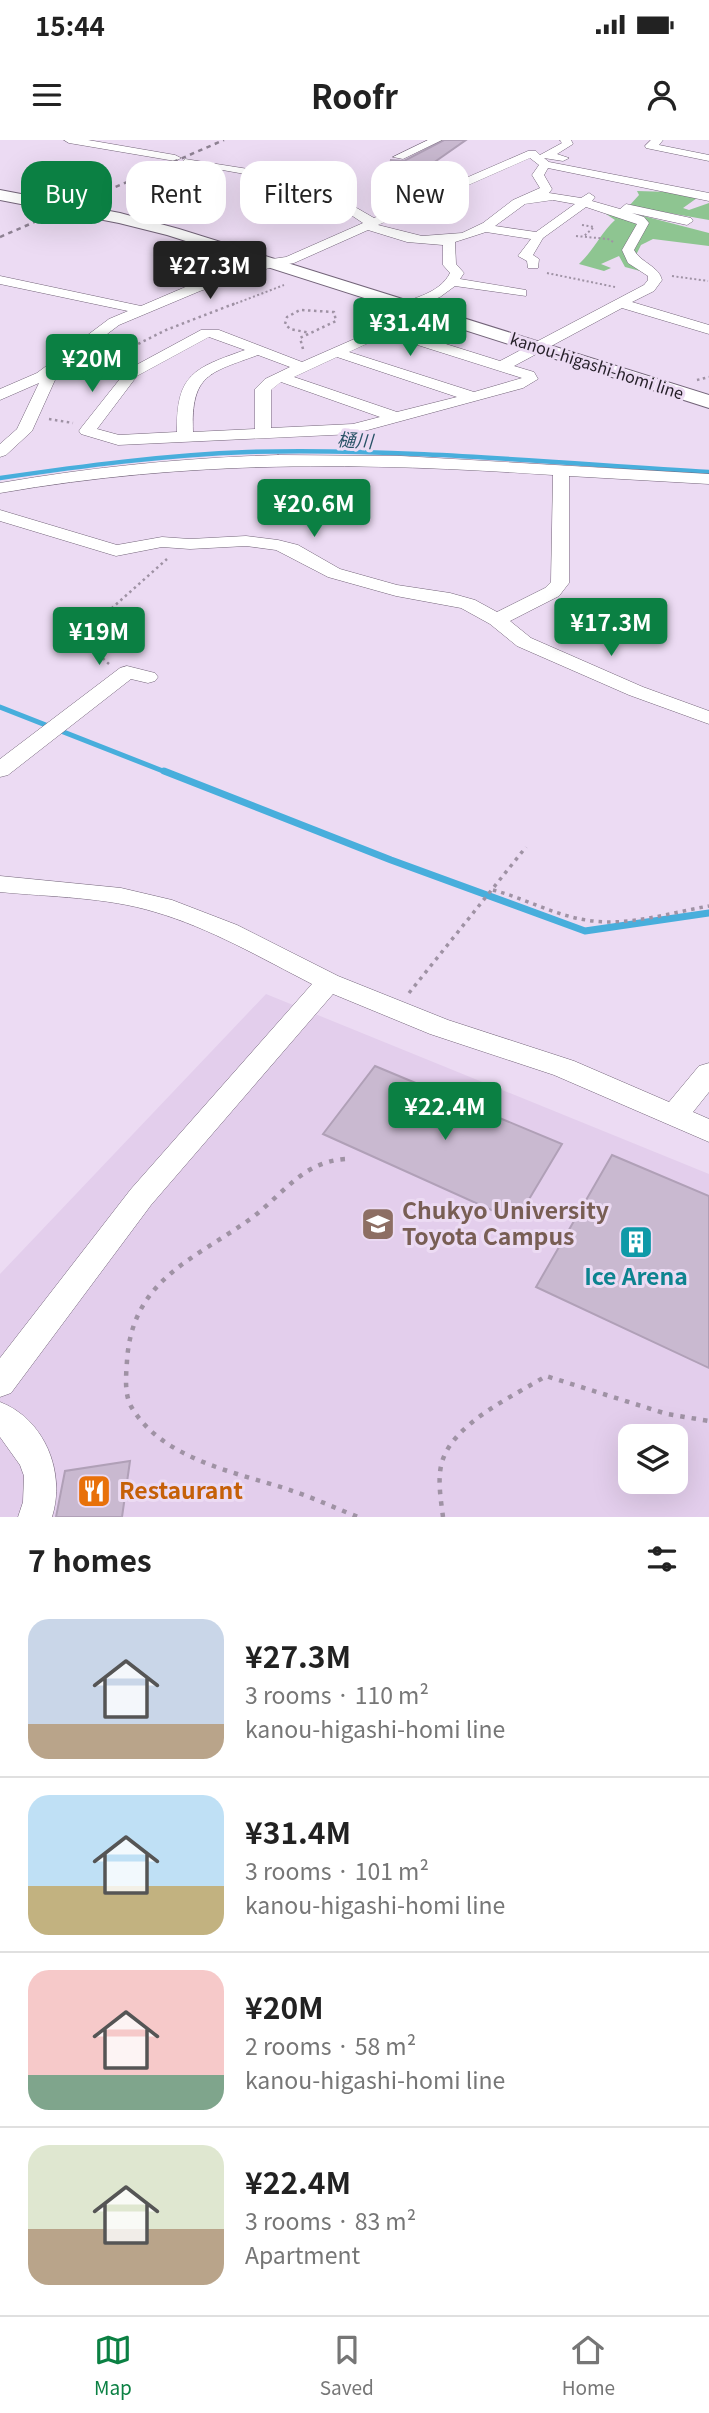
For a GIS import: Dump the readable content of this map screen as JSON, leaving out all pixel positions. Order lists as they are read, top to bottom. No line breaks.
{"streets":{"main road":["kanou-higashi-homi line"]},"water":["樋川"],"places":{"school or university":["Chukyo University Toyota Campus"],"building":["Ice Arena"],"restaurant":["Restaurant"]},"page":{"status":"15:44","header":"Roofr","chip":["Buy","Rent","Filters","New"],"price":["¥27.3M","¥31.4M","¥20M","¥20.6M","¥17.3M","¥19M","¥22.4M"],"heading":"7 homes","list":[{"name":"¥27.3M","note":"3 rooms · 110 m² · kanou-higashi-homi line"},{"name":"¥31.4M","note":"3 rooms · 101 m² · kanou-higashi-homi line"},{"name":"¥20M","note":"2 rooms · 58 m² · kanou-higashi-homi line"},{"name":"¥22.4M","note":"3 rooms · 83 m² · Apartment"}],"tabs":["Map","Saved","Home"]}}
